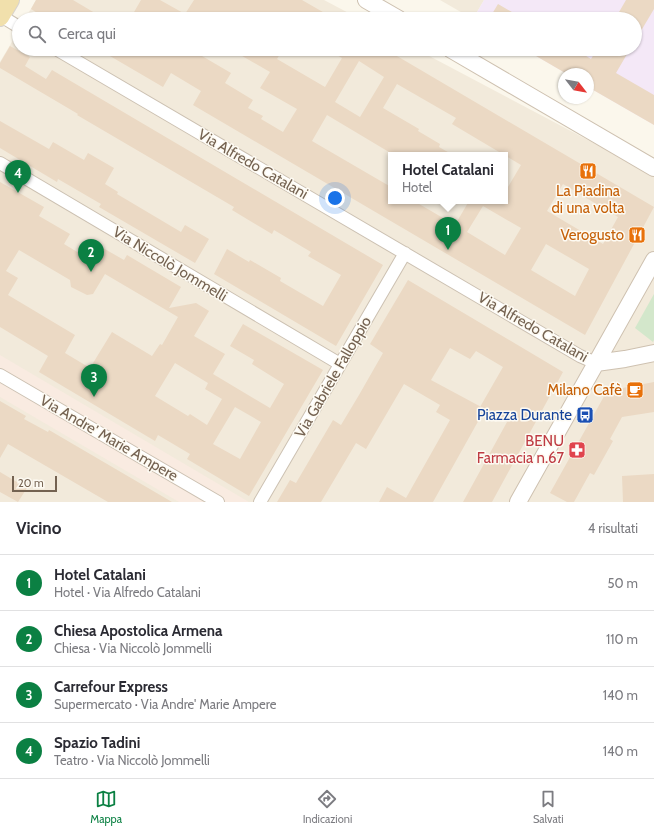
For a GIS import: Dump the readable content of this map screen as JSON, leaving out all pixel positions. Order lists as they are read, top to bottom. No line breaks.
{"streets":{"street":["Via Alfredo Catalani","Via Niccolò Jommelli","Via Gabriele Falloppio","Via Andre' Marie Ampere"]},"crossings":[["Via Alfredo Catalani","Via Gabriele Falloppio"],["Via Niccolò Jommelli","Via Gabriele Falloppio"]],"places":{"restaurant":["La Piadina di una volta","Verogusto"],"cafe":["Milano Cafè"],"bus stop":["Piazza Durante"],"pharmacy":["BENU Farmacia n.67"]},"scale_bar":"20 m","north":"bottom right","page":{"search":"Cerca qui","popup":["Hotel Catalani","Hotel"],"pins":["4","1","2","3"],"scale":"20 m","heading":["Vicino","4 risultati"],"list":[{"mark":"1","name":"Hotel Catalani","note":"Hotel · Via Alfredo Catalani","value":"50 m"},{"mark":"2","name":"Chiesa Apostolica Armena","note":"Chiesa · Via Niccolò Jommelli","value":"110 m"},{"mark":"3","name":"Carrefour Express","note":"Supermercato · Via Andre' Marie Ampere","value":"140 m"},{"mark":"4","name":"Spazio Tadini","note":"Teatro · Via Niccolò Jommelli","value":"140 m"}],"nav":["Mappa","Indicazioni","Salvati"]}}
